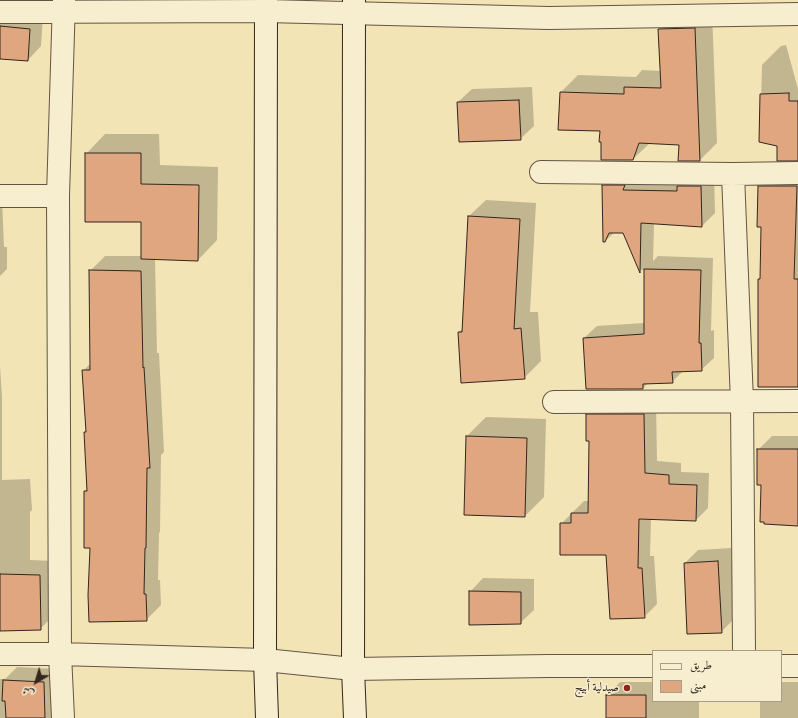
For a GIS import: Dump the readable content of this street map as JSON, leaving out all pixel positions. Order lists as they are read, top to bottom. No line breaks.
{"places":["صيدلية أبيج"],"legend":["طريق","مبنى"],"north":"bottom left"}
